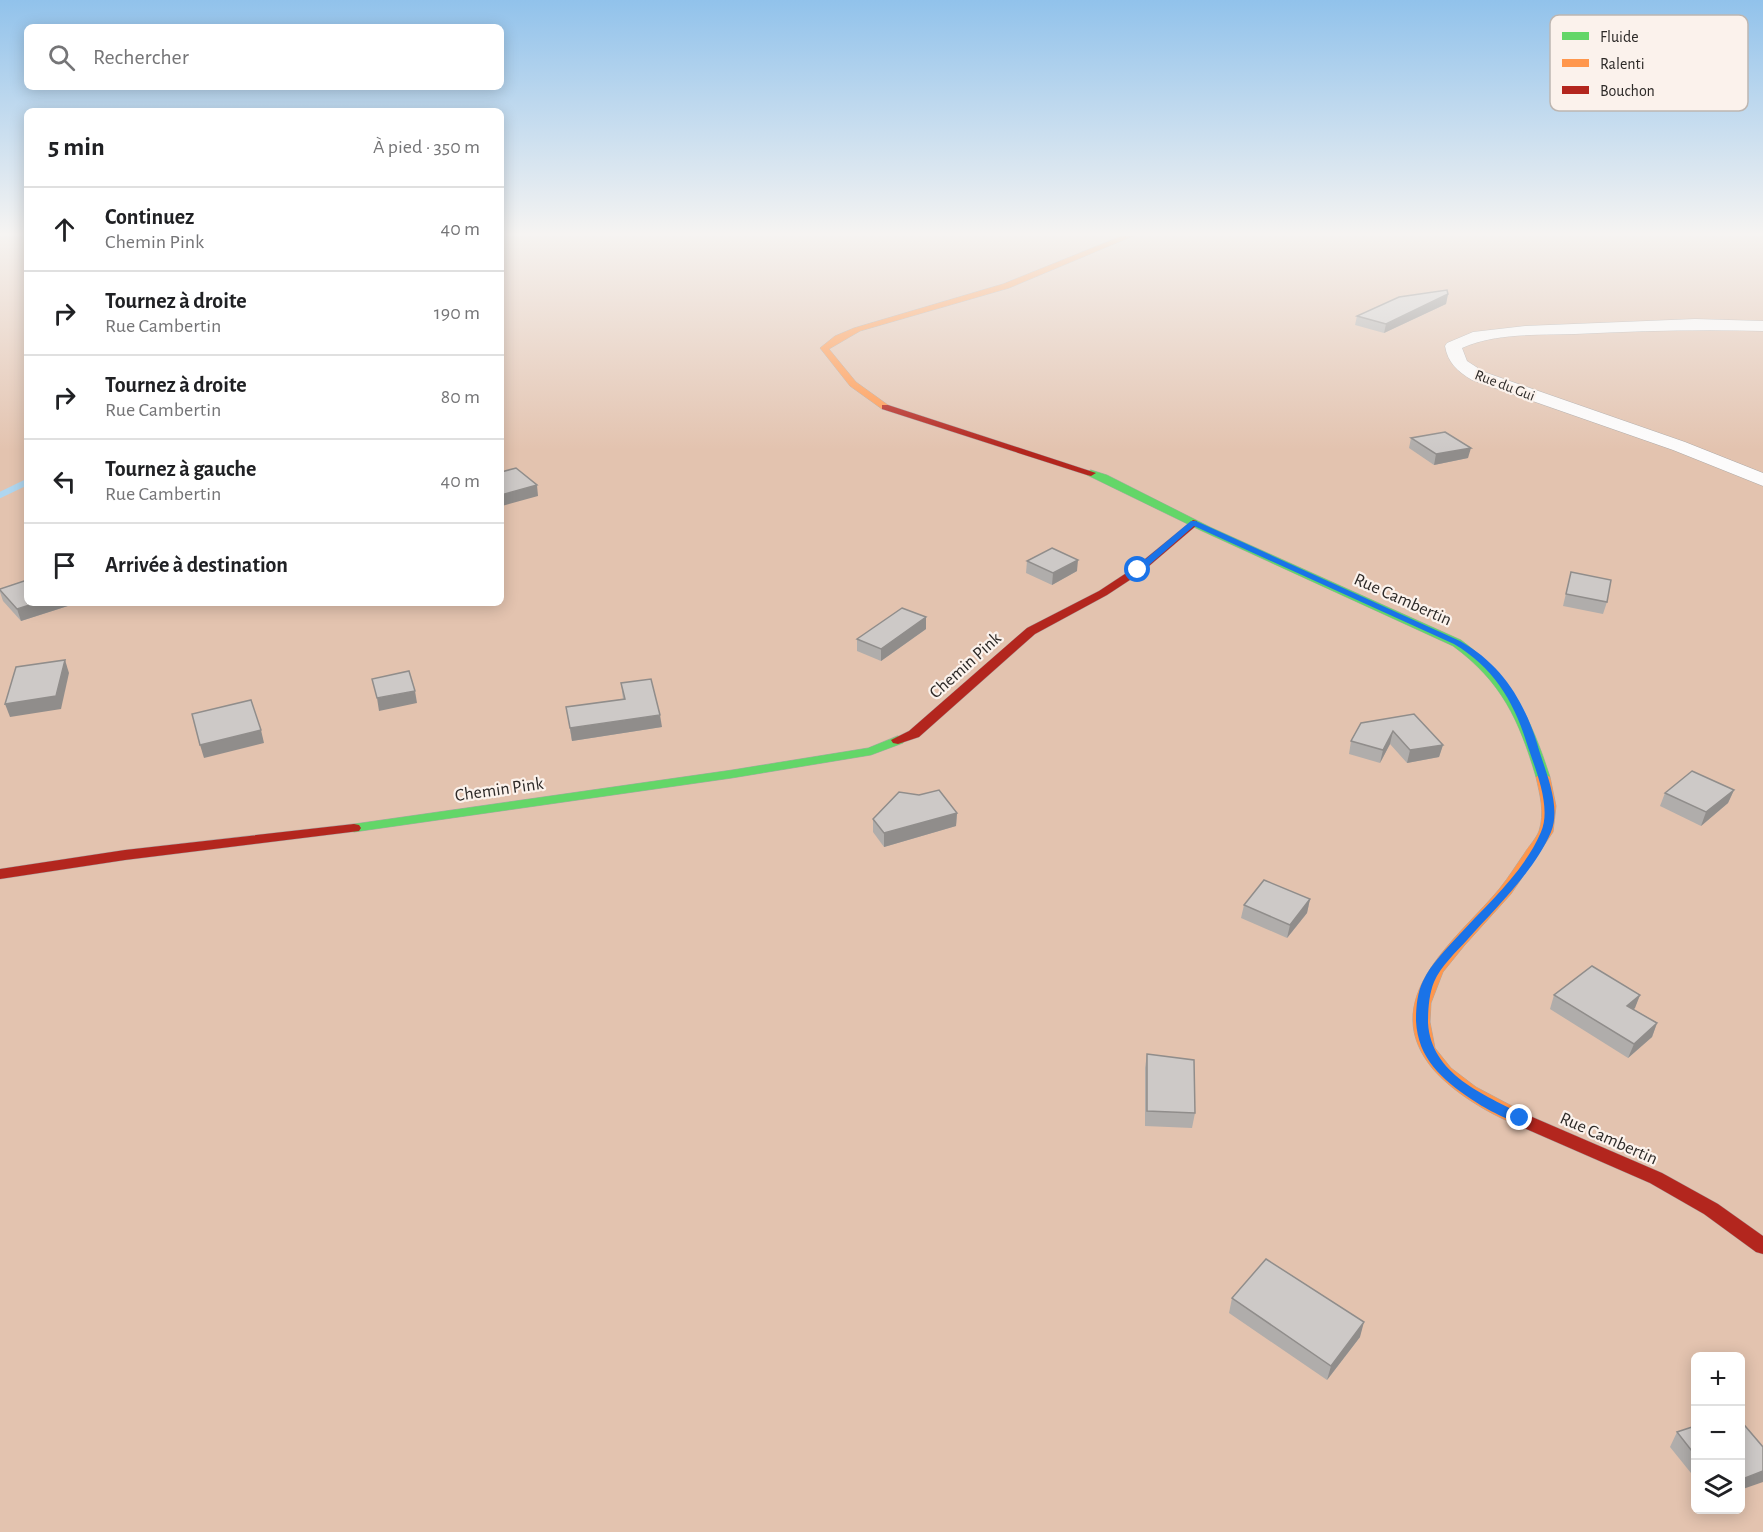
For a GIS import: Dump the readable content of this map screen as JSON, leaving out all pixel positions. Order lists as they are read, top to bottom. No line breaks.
{"streets":{"street":["Rue du Gui","Rue Cambertin","Chemin Pink"]},"crossings":[["Rue Cambertin","Chemin Pink"]],"legend":["Fluide","Ralenti","Bouchon"],"page":{"search":"Rechercher","heading":["5 min","À pied · 350 m"],"list":[["Continuez","Chemin Pink","40 m"],["Tournez à droite","Rue Cambertin","190 m"],["Tournez à droite","Rue Cambertin","80 m"],["Tournez à gauche","Rue Cambertin","40 m"],"Arrivée à destination"],"map_buttons":["+","−"]}}
